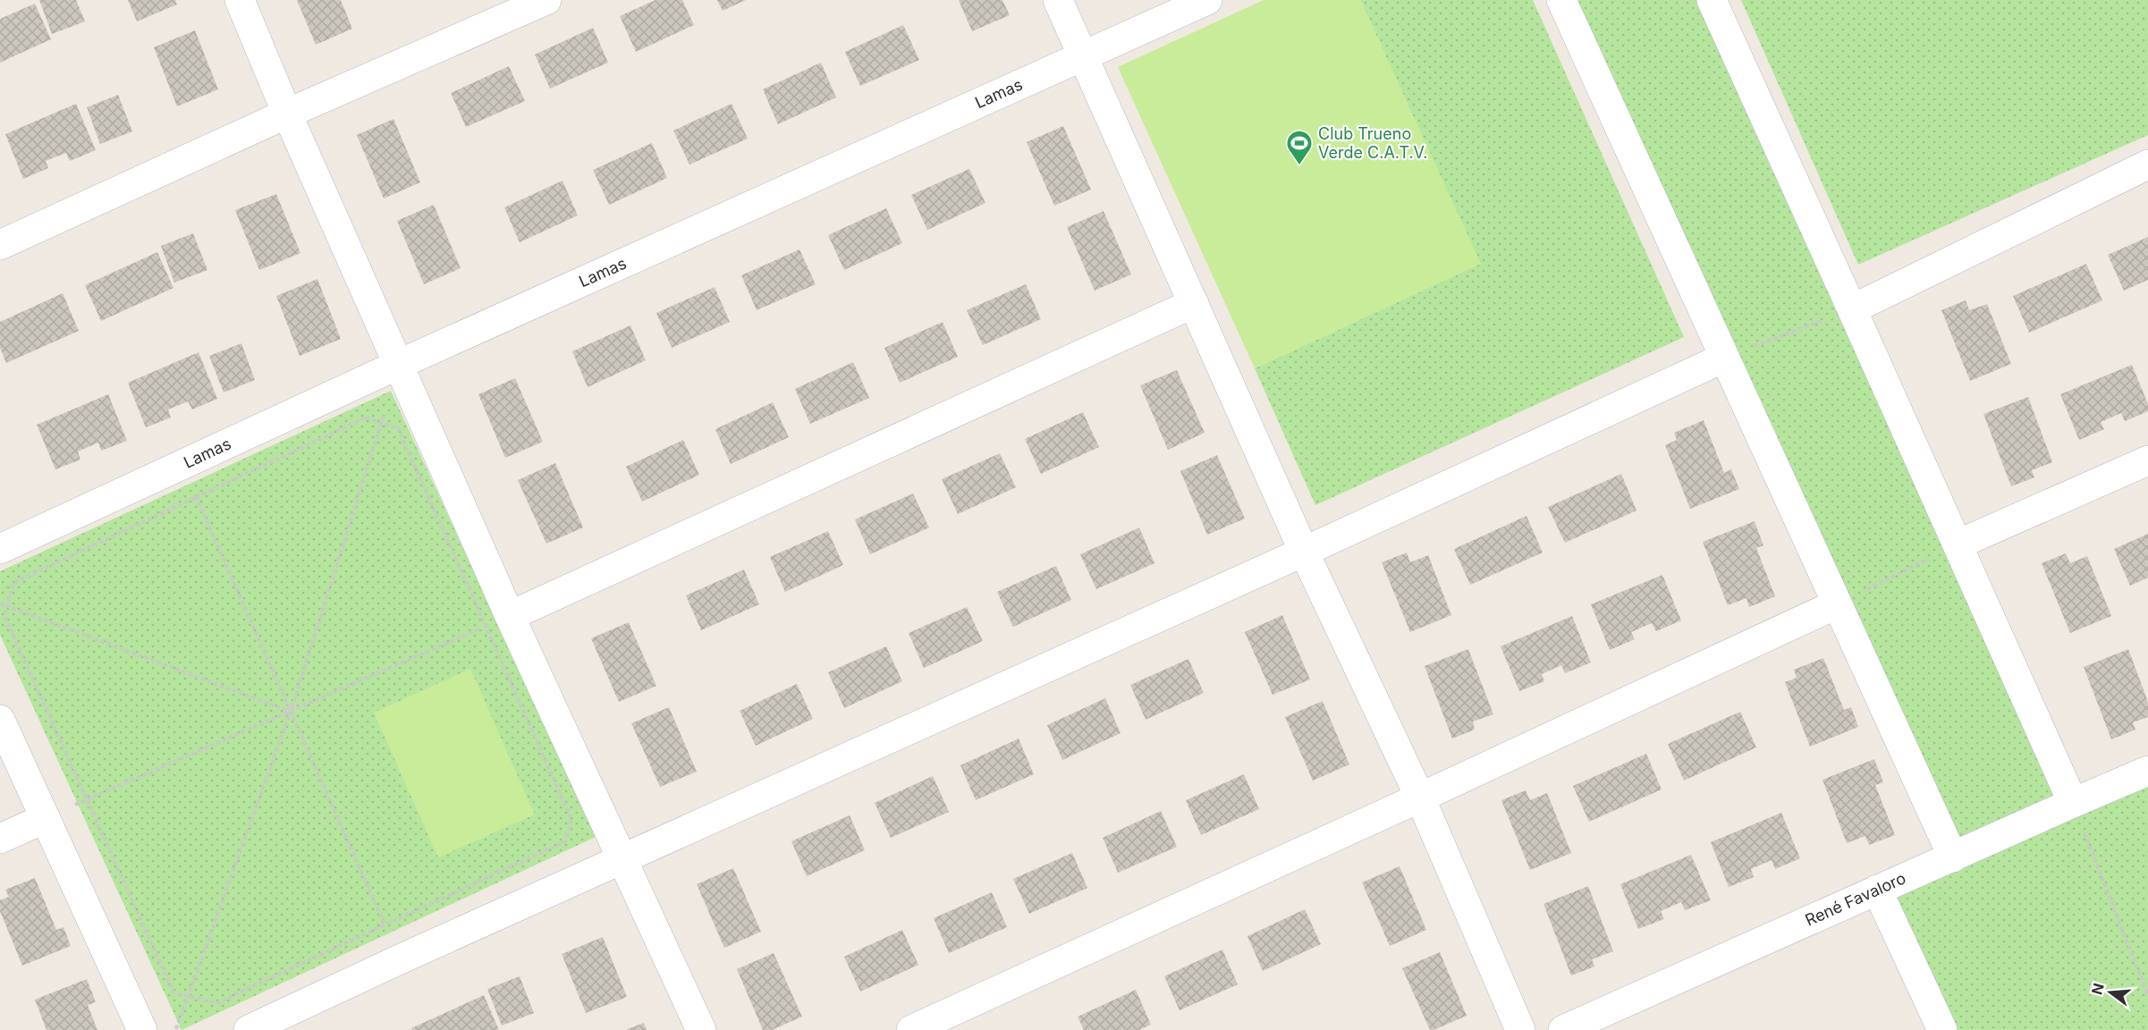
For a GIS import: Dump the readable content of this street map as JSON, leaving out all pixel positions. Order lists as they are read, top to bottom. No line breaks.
{"streets":{"street":["Lamas","René Favaloro"]},"places":{"sports":["Club Trueno Verde C.A.T.V."]},"north":"left"}
